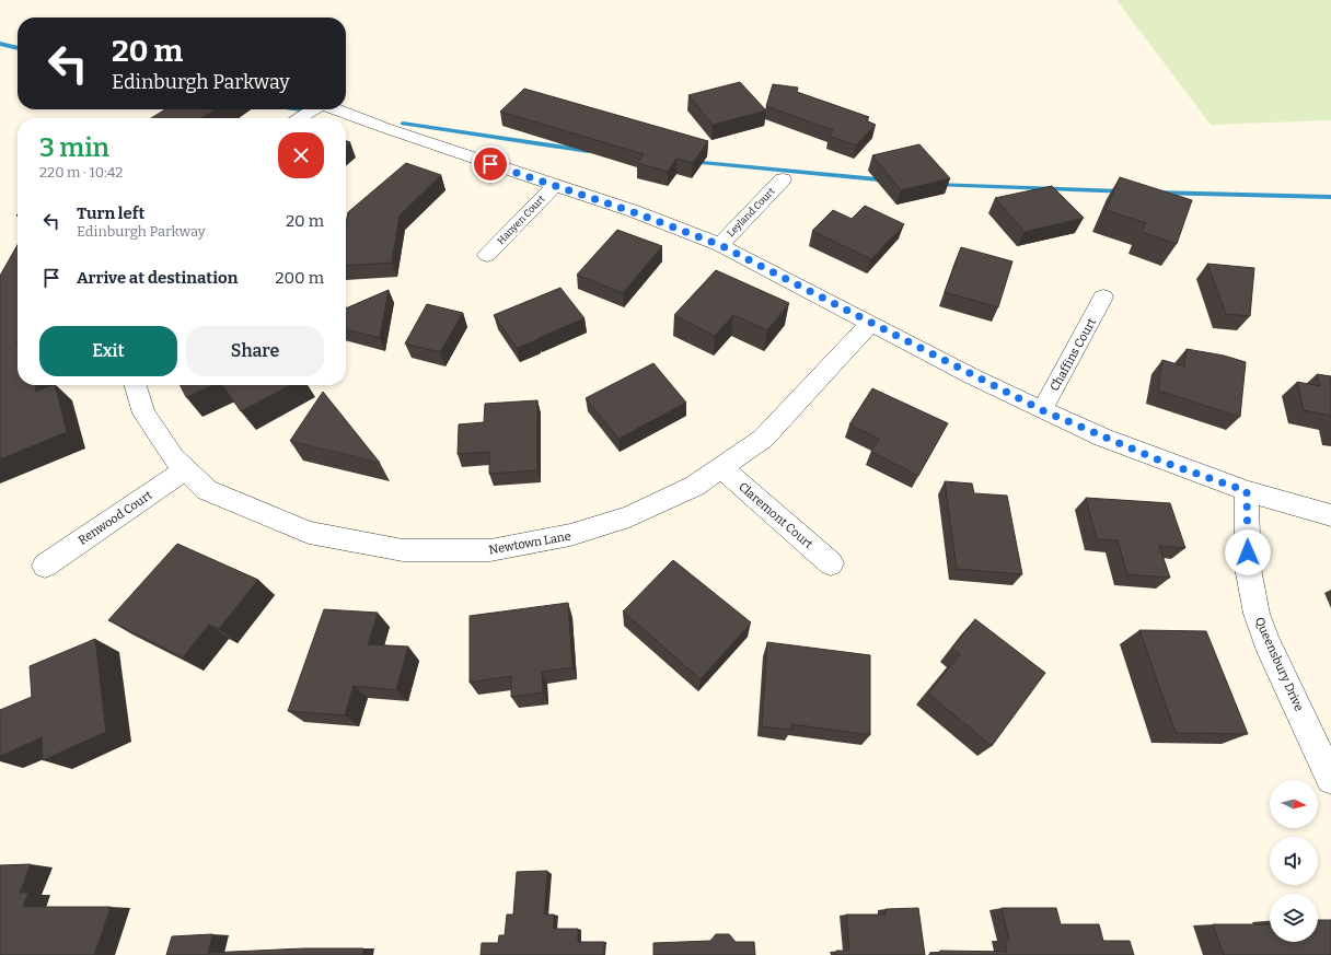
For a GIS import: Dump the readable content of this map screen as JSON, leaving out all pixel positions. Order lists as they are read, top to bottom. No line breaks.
{"streets":{"street":["Leyland Court","Hanyen Court","Chaffins Court","Claremont Court","Renwood Court","Newtown Lane","Queensbury Drive"]},"crossings":[["Claremont Court","Newtown Lane"],["Renwood Court","Newtown Lane"]],"north":"right","page":{"turn":["20 m","Edinburgh Parkway"],"heading":["3 min","220 m · 10:42"],"list":[{"name":"Turn left","note":"Edinburgh Parkway","value":"20 m"},{"name":"Arrive at destination","value":"200 m"}],"buttons":["Exit","Share"]}}
